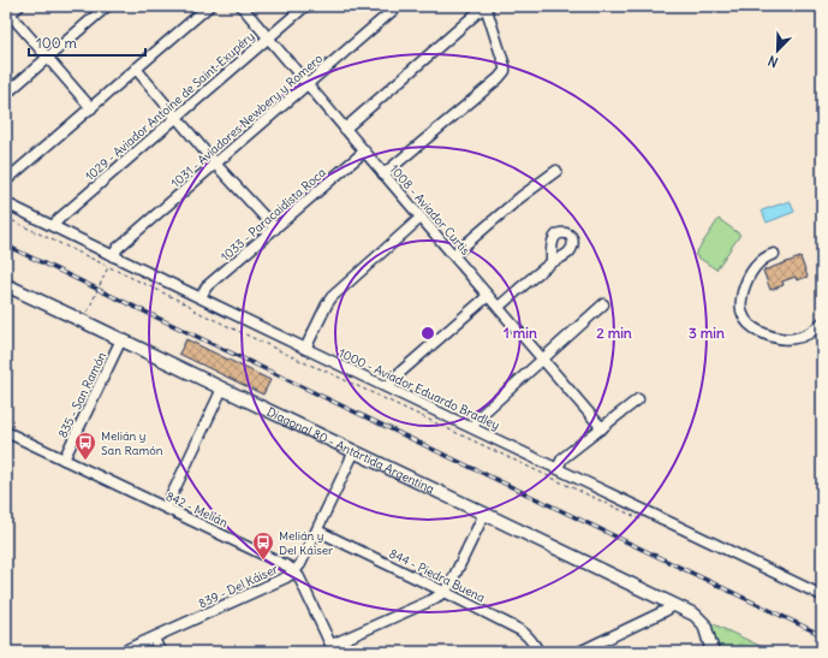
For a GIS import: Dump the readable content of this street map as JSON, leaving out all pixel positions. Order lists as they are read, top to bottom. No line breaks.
{"streets":{"main road":["Diagonal 80 - Antártida Argentina"],"street":["1029 - Aviador Antoine de Saint-Exupéry","1031 - Aviadores Newbery y Romero","1008 - Aviador Curtis","1033 - Paracaidista Roca","1000 - Aviador Eduardo Bradley","835 - San Ramón","842 - Melián","844 - Piedra Buena","839 - Del Káiser"]},"crossings":[["1029 - Aviador Antoine de Saint-Exupéry","1008 - Aviador Curtis"],["1029 - Aviador Antoine de Saint-Exupéry","1000 - Aviador Eduardo Bradley"],["1031 - Aviadores Newbery y Romero","1008 - Aviador Curtis"],["1031 - Aviadores Newbery y Romero","1000 - Aviador Eduardo Bradley"],["1008 - Aviador Curtis","1033 - Paracaidista Roca"],["1033 - Paracaidista Roca","1000 - Aviador Eduardo Bradley"],["835 - San Ramón","Diagonal 80 - Antártida Argentina"],["835 - San Ramón","842 - Melián"],["Diagonal 80 - Antártida Argentina","839 - Del Káiser"],["842 - Melián","839 - Del Káiser"],["844 - Piedra Buena","839 - Del Káiser"]],"places":{"bus stop":["Melián y San Ramón","Melián y Del Káiser"]},"scale_bar":"100 m","north":"bottom left","rings":["1 min","2 min","3 min"]}
